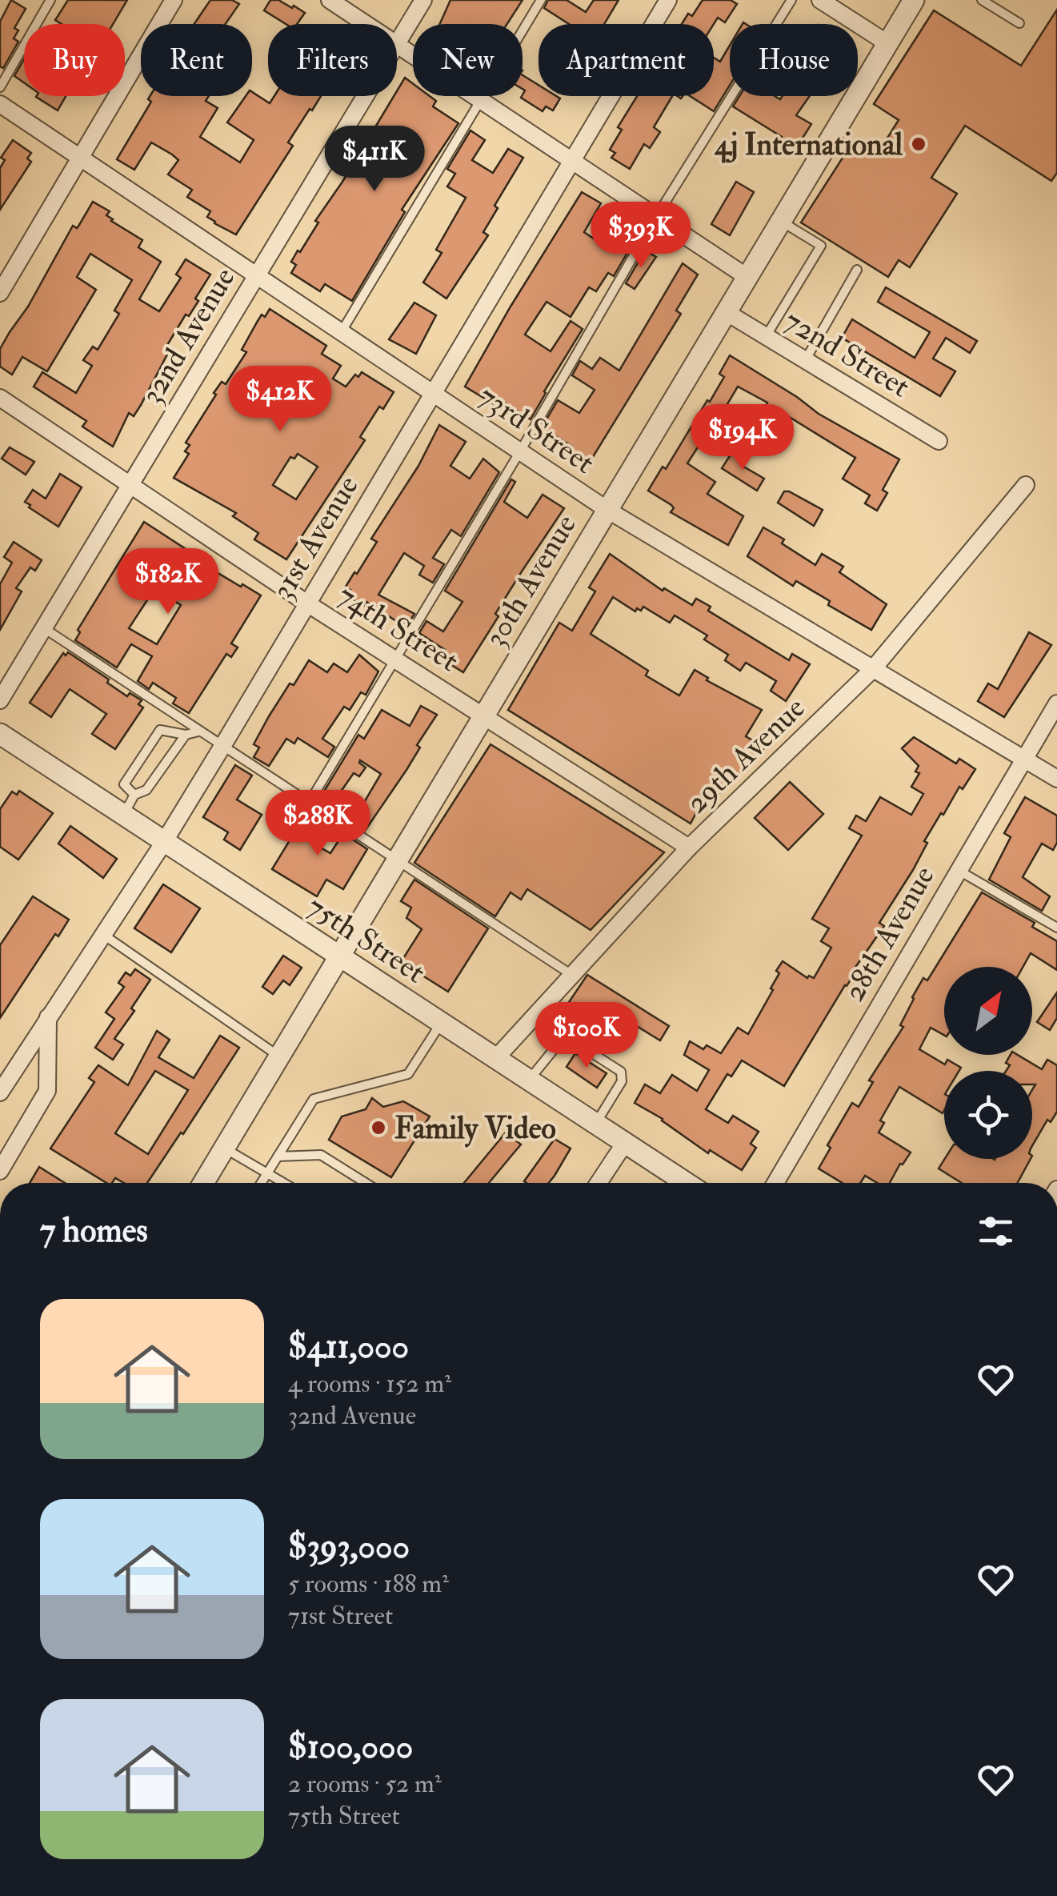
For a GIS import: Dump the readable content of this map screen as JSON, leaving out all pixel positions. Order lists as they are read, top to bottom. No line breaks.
{"streets":{"street":["32nd Avenue","72nd Street","73rd Street","31st Avenue","30th Avenue","74th Street","29th Avenue","28th Avenue","75th Street"]},"crossings":[["32nd Avenue","73rd Street"],["32nd Avenue","74th Street"],["72nd Street","30th Avenue"],["73rd Street","31st Avenue"],["73rd Street","30th Avenue"],["73rd Street","29th Avenue"],["73rd Street","28th Avenue"],["31st Avenue","74th Street"],["31st Avenue","75th Street"],["30th Avenue","74th Street"],["30th Avenue","75th Street"],["74th Street","29th Avenue"],["29th Avenue","75th Street"]],"places":["4j International","Family Video"],"north":"top right","page":{"chip":["Buy","Rent","Filters","New","Apartment","House"],"price":["$411K","$393K","$412K","$194K","$182K","$288K","$100K"],"heading":"7 homes","list":[{"name":"$411,000","note":"4 rooms · 152 m² · 32nd Avenue"},{"name":"$393,000","note":"5 rooms · 188 m² · 71st Street"},{"name":"$100,000","note":"2 rooms · 52 m² · 75th Street"}]}}
